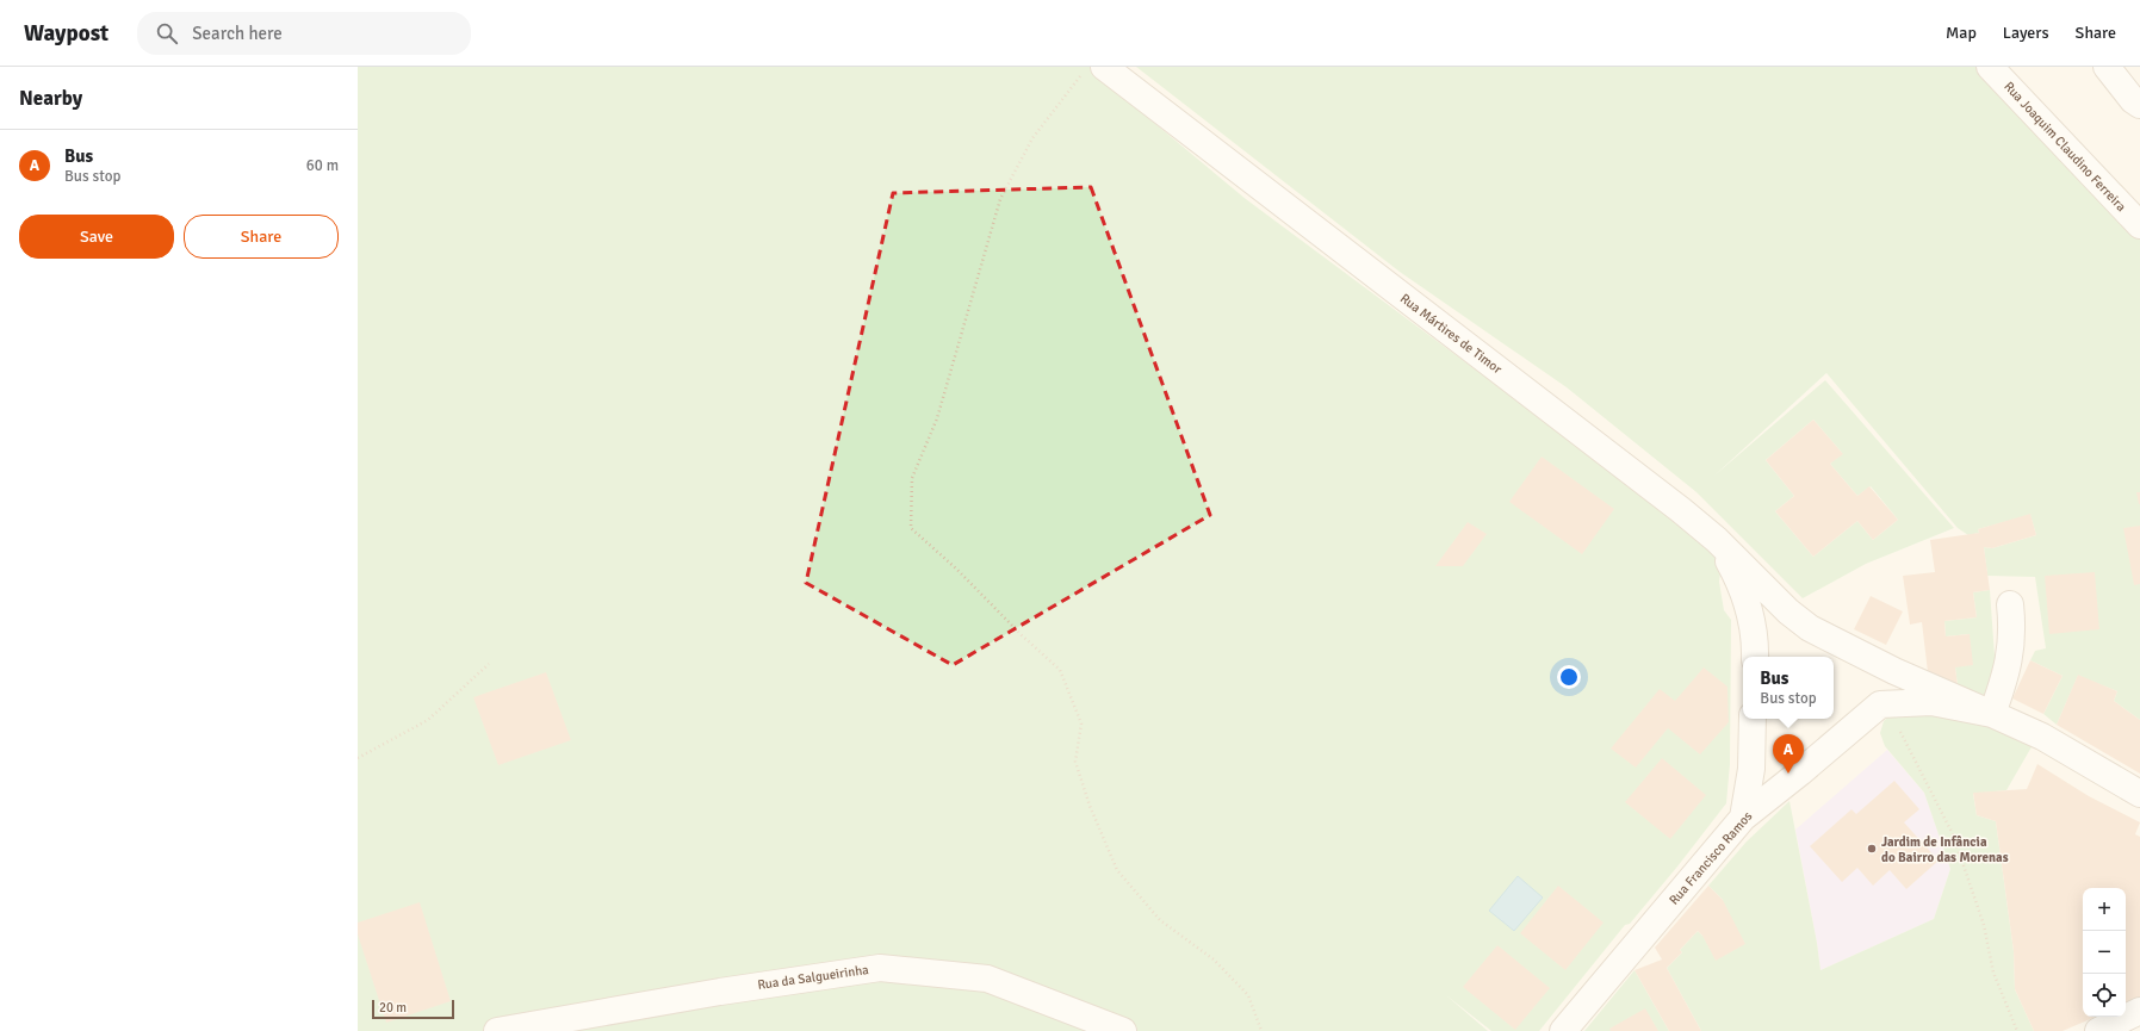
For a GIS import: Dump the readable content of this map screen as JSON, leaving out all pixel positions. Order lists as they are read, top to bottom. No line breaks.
{"streets":{"street":["Rua Joaquim Claudino Ferreira","Rua Mártires de Timor","Rua Francisco Ramos","Rua da Salgueirinha"]},"crossings":[["Rua Mártires de Timor","Rua Francisco Ramos"]],"places":["Jardim de Infância do Bairro das Morenas"],"scale_bar":"20 m","page":{"header":"Waypost","search":"Search here","nav":["Map","Layers","Share"],"heading":"Nearby","list":[{"mark":"A","name":"Bus","note":"Bus stop","value":"60 m"}],"buttons":["Save","Share"],"popup":["Bus","Bus stop"],"pins":"A","map_buttons":["+","−"],"scale":"20 m"}}
